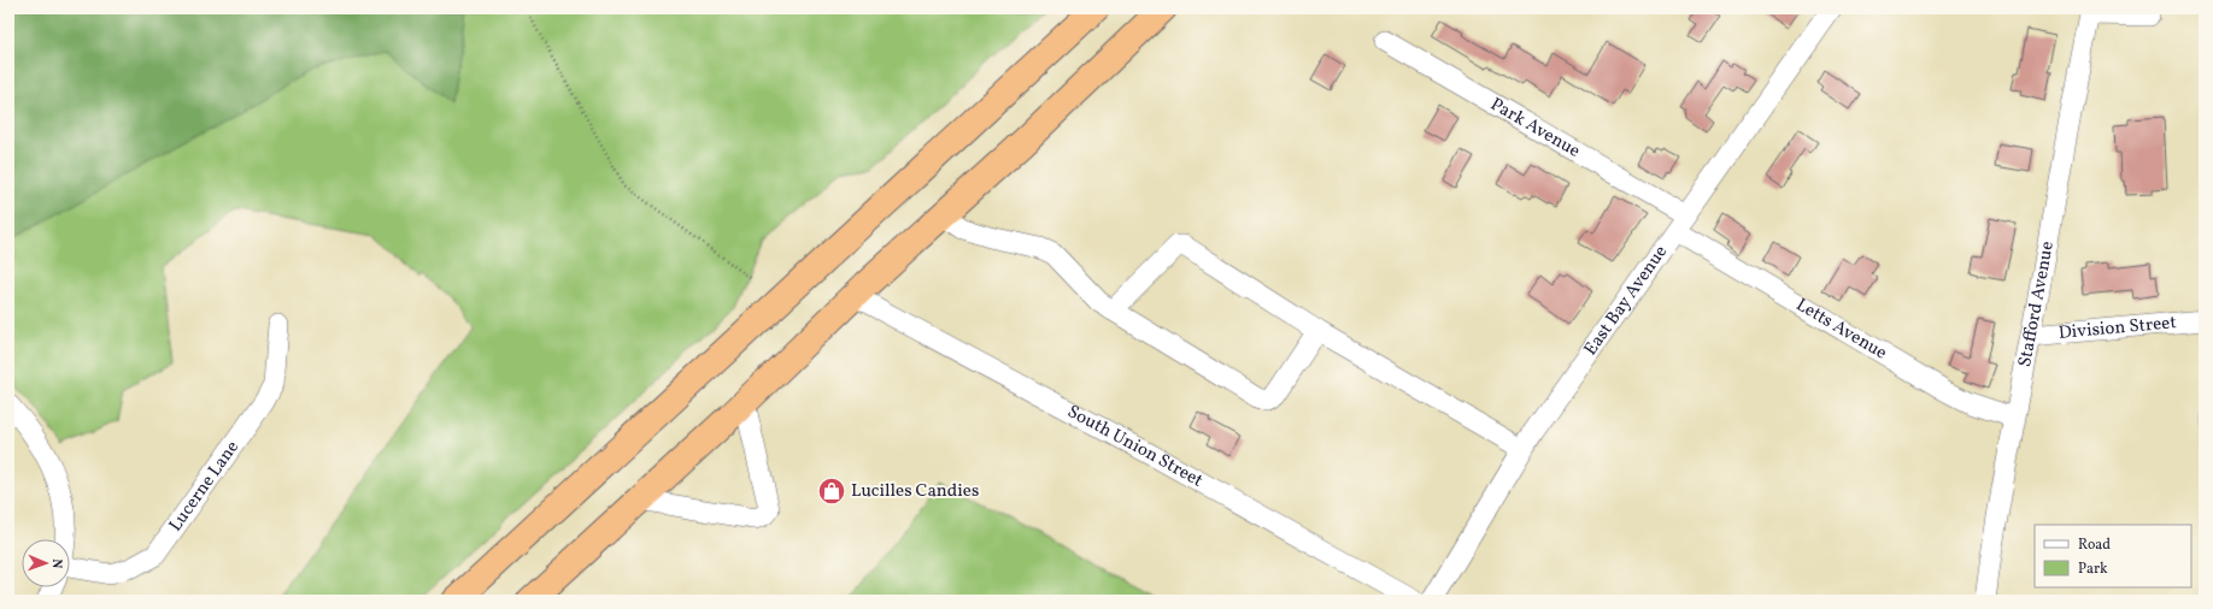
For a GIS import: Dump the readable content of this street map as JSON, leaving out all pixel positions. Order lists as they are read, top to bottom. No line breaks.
{"streets":{"street":["Park Avenue","East Bay Avenue","Stafford Avenue","Division Street","Letts Avenue","South Union Street","Lucerne Lane"]},"crossings":[["Park Avenue","East Bay Avenue"],["Park Avenue","Letts Avenue"],["East Bay Avenue","Letts Avenue"],["Stafford Avenue","Division Street"],["Stafford Avenue","Letts Avenue"]],"places":{"shop":["Lucilles Candies"]},"legend":["Road","Park"],"north":"right"}
